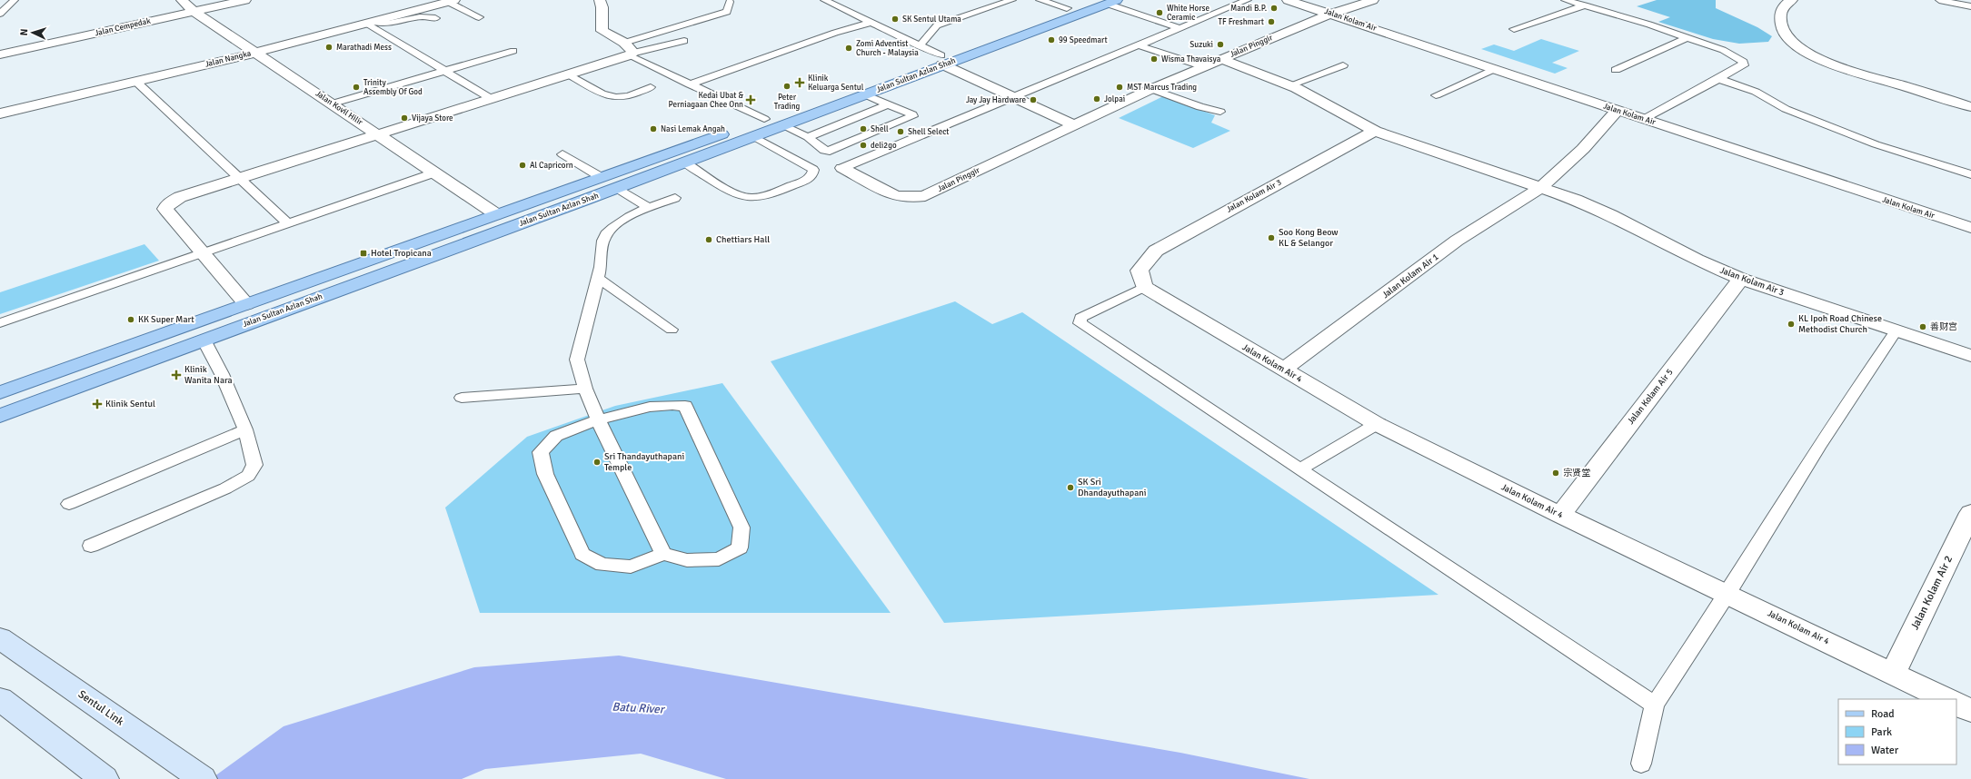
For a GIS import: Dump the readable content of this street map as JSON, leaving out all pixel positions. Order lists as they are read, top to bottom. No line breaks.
{"streets":{"main road":["Jalan Sultan Azlan Shah","Sentul Link"],"street":["Jalan Kolam Air","Jalan Cempedak","Jalan Pinggir","Jalan Nangka","Jalan Kovil Hilir","Jalan Kolam Air 3","Jalan Kolam Air 1","Jalan Kolam Air 4","Jalan Kolam Air 5","Jalan Kolam Air 2"]},"crossings":[["Jalan Kolam Air","Jalan Pinggir"],["Jalan Cempedak","Jalan Kovil Hilir"],["Jalan Pinggir","Jalan Kolam Air 3"],["Jalan Nangka","Jalan Kovil Hilir"],["Jalan Sultan Azlan Shah","Jalan Kovil Hilir"],["Jalan Kolam Air 3","Jalan Kolam Air 1"],["Jalan Kolam Air 3","Jalan Kolam Air 4"],["Jalan Kolam Air 3","Jalan Kolam Air 5"],["Jalan Kolam Air 1","Jalan Kolam Air 4"],["Jalan Kolam Air 4","Jalan Kolam Air 5"],["Jalan Kolam Air 4","Jalan Kolam Air 2"]],"water":["Batu River"],"places":{"other":["Mandi B.P.","White Horse Ceramic","SK Sentul Utama","TF Freshmart","99 Speedmart","Suzuki","Marathadi Mess","Zomi Adventist Church - Malaysia","Wisma Thavaisya","Peter Trading","Trinity Assembly Of God","MST Marcus Trading","Jolpai","Jay Jay Hardware","Vijaya Store","Nasi Lemak Angah","Shell","Shell Select","deli2go","Al Capricorn","Soo Kong Beow KL & Selangor","Chettiars Hall","KK Super Mart","KL Ipoh Road Chinese Methodist Church","善财宫","Sri Thandayuthapani Temple","宗贤堂","SK Sri Dhandayuthapani"],"health":["Klinik Keluarga Sentul","Kedai Ubat & Perniagaan Chee Onn","Klinik Wanita Nara","Klinik Sentul"],"transit":["Hotel Tropicana"]},"legend":["Road","Park","Water"],"north":"left"}
